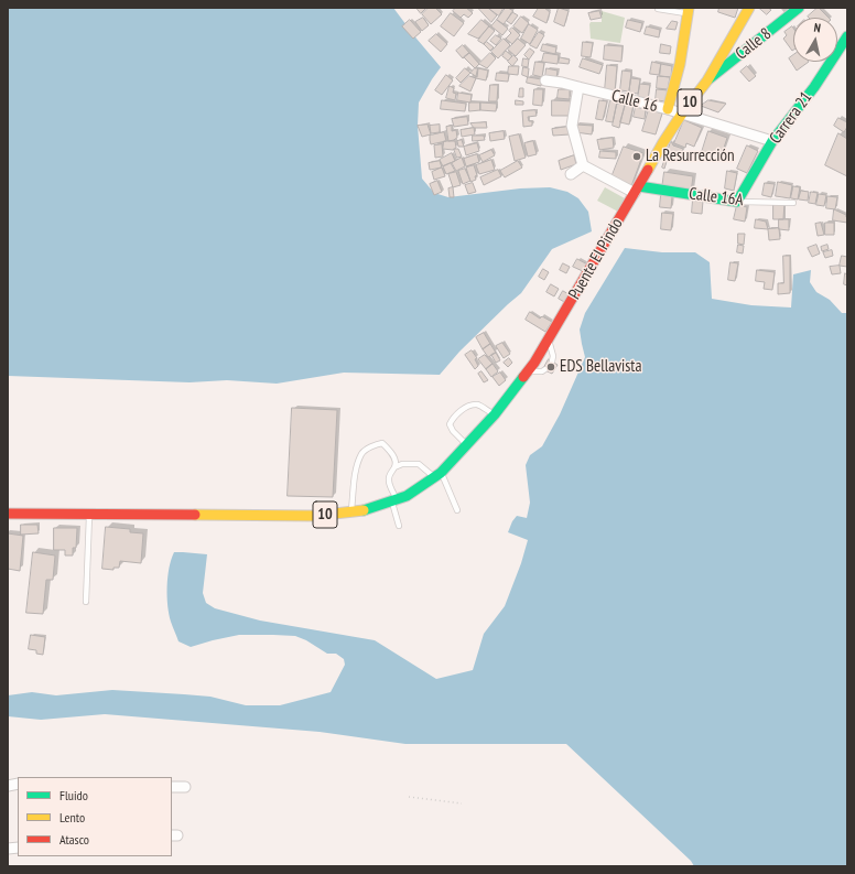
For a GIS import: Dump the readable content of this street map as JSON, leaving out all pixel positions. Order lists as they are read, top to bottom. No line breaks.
{"streets":{"main road":["Calle 8","10","Carrera 21","Calle 16A","Puente El Pindo"],"street":["Calle 16"]},"crossings":[["Calle 8","10"],["Calle 16","10"],["Calle 16","Carrera 21"],["10","Calle 16A"],["10","Puente El Pindo"],["Carrera 21","Calle 16A"],["Calle 16A","Puente El Pindo"]],"places":["La Resurrección","EDS Bellavista"],"legend":["Fluido","Lento","Atasco"],"north":"top"}
